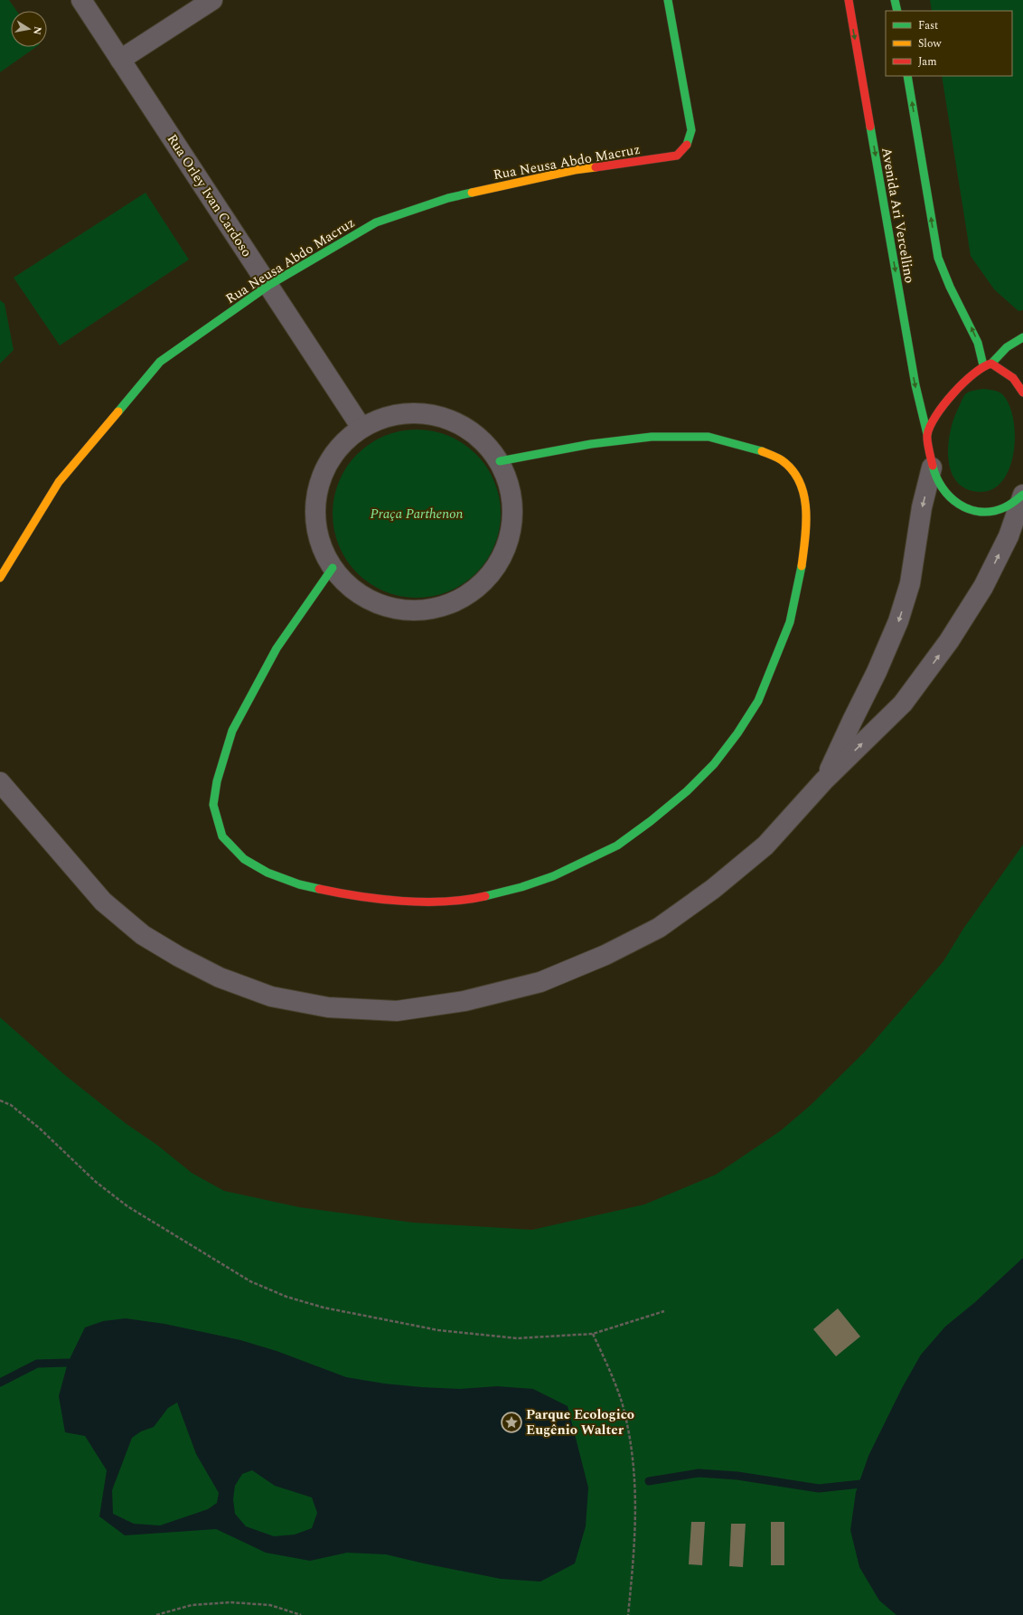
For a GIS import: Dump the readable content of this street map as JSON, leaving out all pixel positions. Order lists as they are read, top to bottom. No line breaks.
{"streets":{"street":["Rua Neusa Abdo Macruz","Rua Orley Ivan Cardoso","Avenida Ari Vercellino"]},"crossings":[["Rua Neusa Abdo Macruz","Rua Orley Ivan Cardoso"]],"parks":["Praça Parthenon"],"places":{"place":["Parque Ecologico Eugênio Walter"]},"legend":["Fast","Slow","Jam"],"north":"right"}
